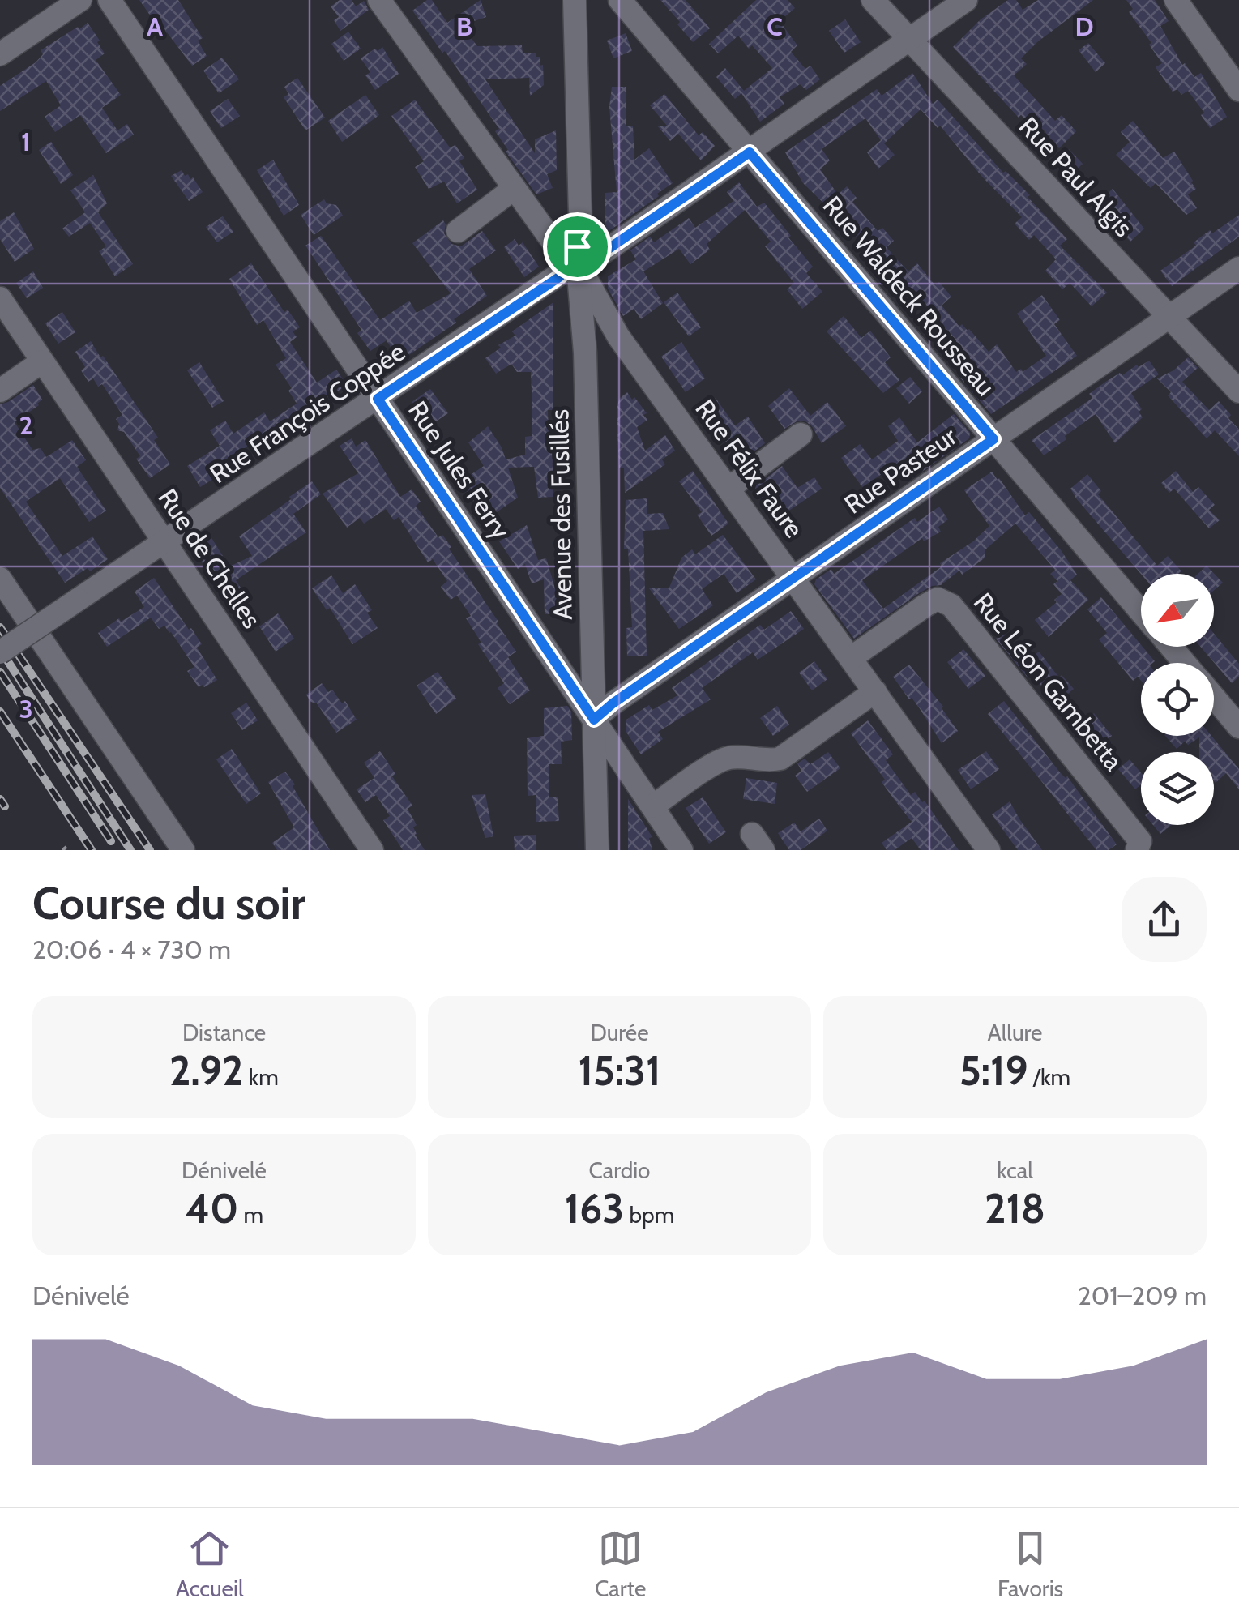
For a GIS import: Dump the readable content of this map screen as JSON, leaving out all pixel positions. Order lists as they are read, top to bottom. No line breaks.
{"streets":{"street":["Rue Paul Algis","Rue Waldeck Rousseau","Rue François Coppée","Rue Félix Faure","Rue Jules Ferry","Rue Pasteur","Avenue des Fusillés","Rue de Chelles","Rue Léon Gambetta"]},"crossings":[["Rue Paul Algis","Rue François Coppée"],["Rue Paul Algis","Rue Pasteur"],["Rue Waldeck Rousseau","Rue François Coppée"],["Rue Waldeck Rousseau","Rue Pasteur"],["Rue François Coppée","Rue Félix Faure"],["Rue François Coppée","Rue Jules Ferry"],["Rue François Coppée","Avenue des Fusillés"],["Rue François Coppée","Rue de Chelles"],["Rue Félix Faure","Rue Pasteur"],["Rue Félix Faure","Avenue des Fusillés"],["Rue Félix Faure","Rue Léon Gambetta"],["Rue Jules Ferry","Rue Pasteur"],["Rue Jules Ferry","Avenue des Fusillés"],["Rue Pasteur","Avenue des Fusillés"]],"north":"bottom left","page":{"heading":["Course du soir","20:06 · 4 × 730 m"],"stats":[["Distance","2.92 km"],["Durée","15:31"],["Allure","5:19 /km"],["Dénivelé","40 m"],["Cardio","163 bpm"],["kcal","218"]],"chart":["Dénivelé","201–209 m"],"tabs":["Accueil","Carte","Favoris"]},"grid":{"columns":["A","B","C","D"],"rows":["1","2","3"]}}
